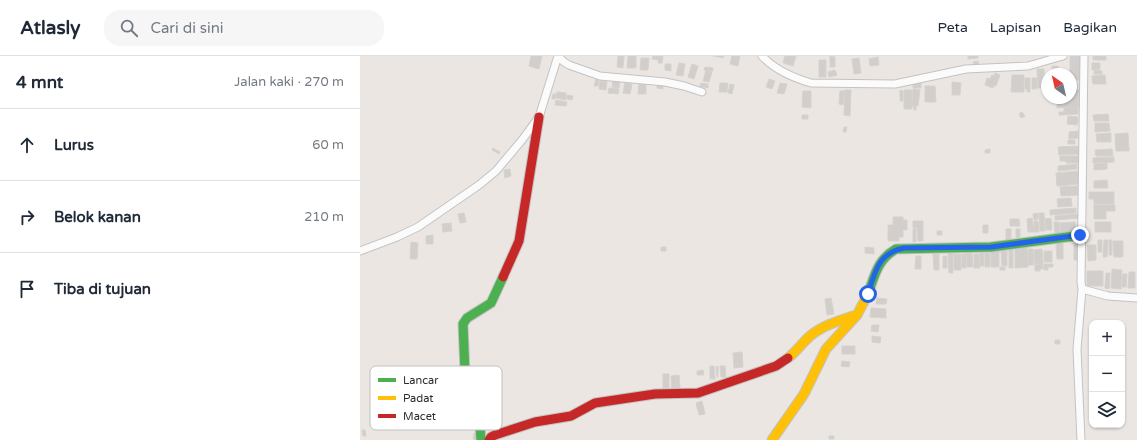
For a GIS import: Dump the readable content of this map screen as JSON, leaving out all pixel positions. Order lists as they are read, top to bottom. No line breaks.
{"legend":["Lancar","Padat","Macet"],"north":"top left","page":{"header":"Atlasly","search":"Cari di sini","nav":["Peta","Lapisan","Bagikan"],"heading":["4 mnt","Jalan kaki · 270 m"],"list":[["Lurus","60 m"],["Belok kanan","210 m"],"Tiba di tujuan"],"map_buttons":["+","−"]}}
